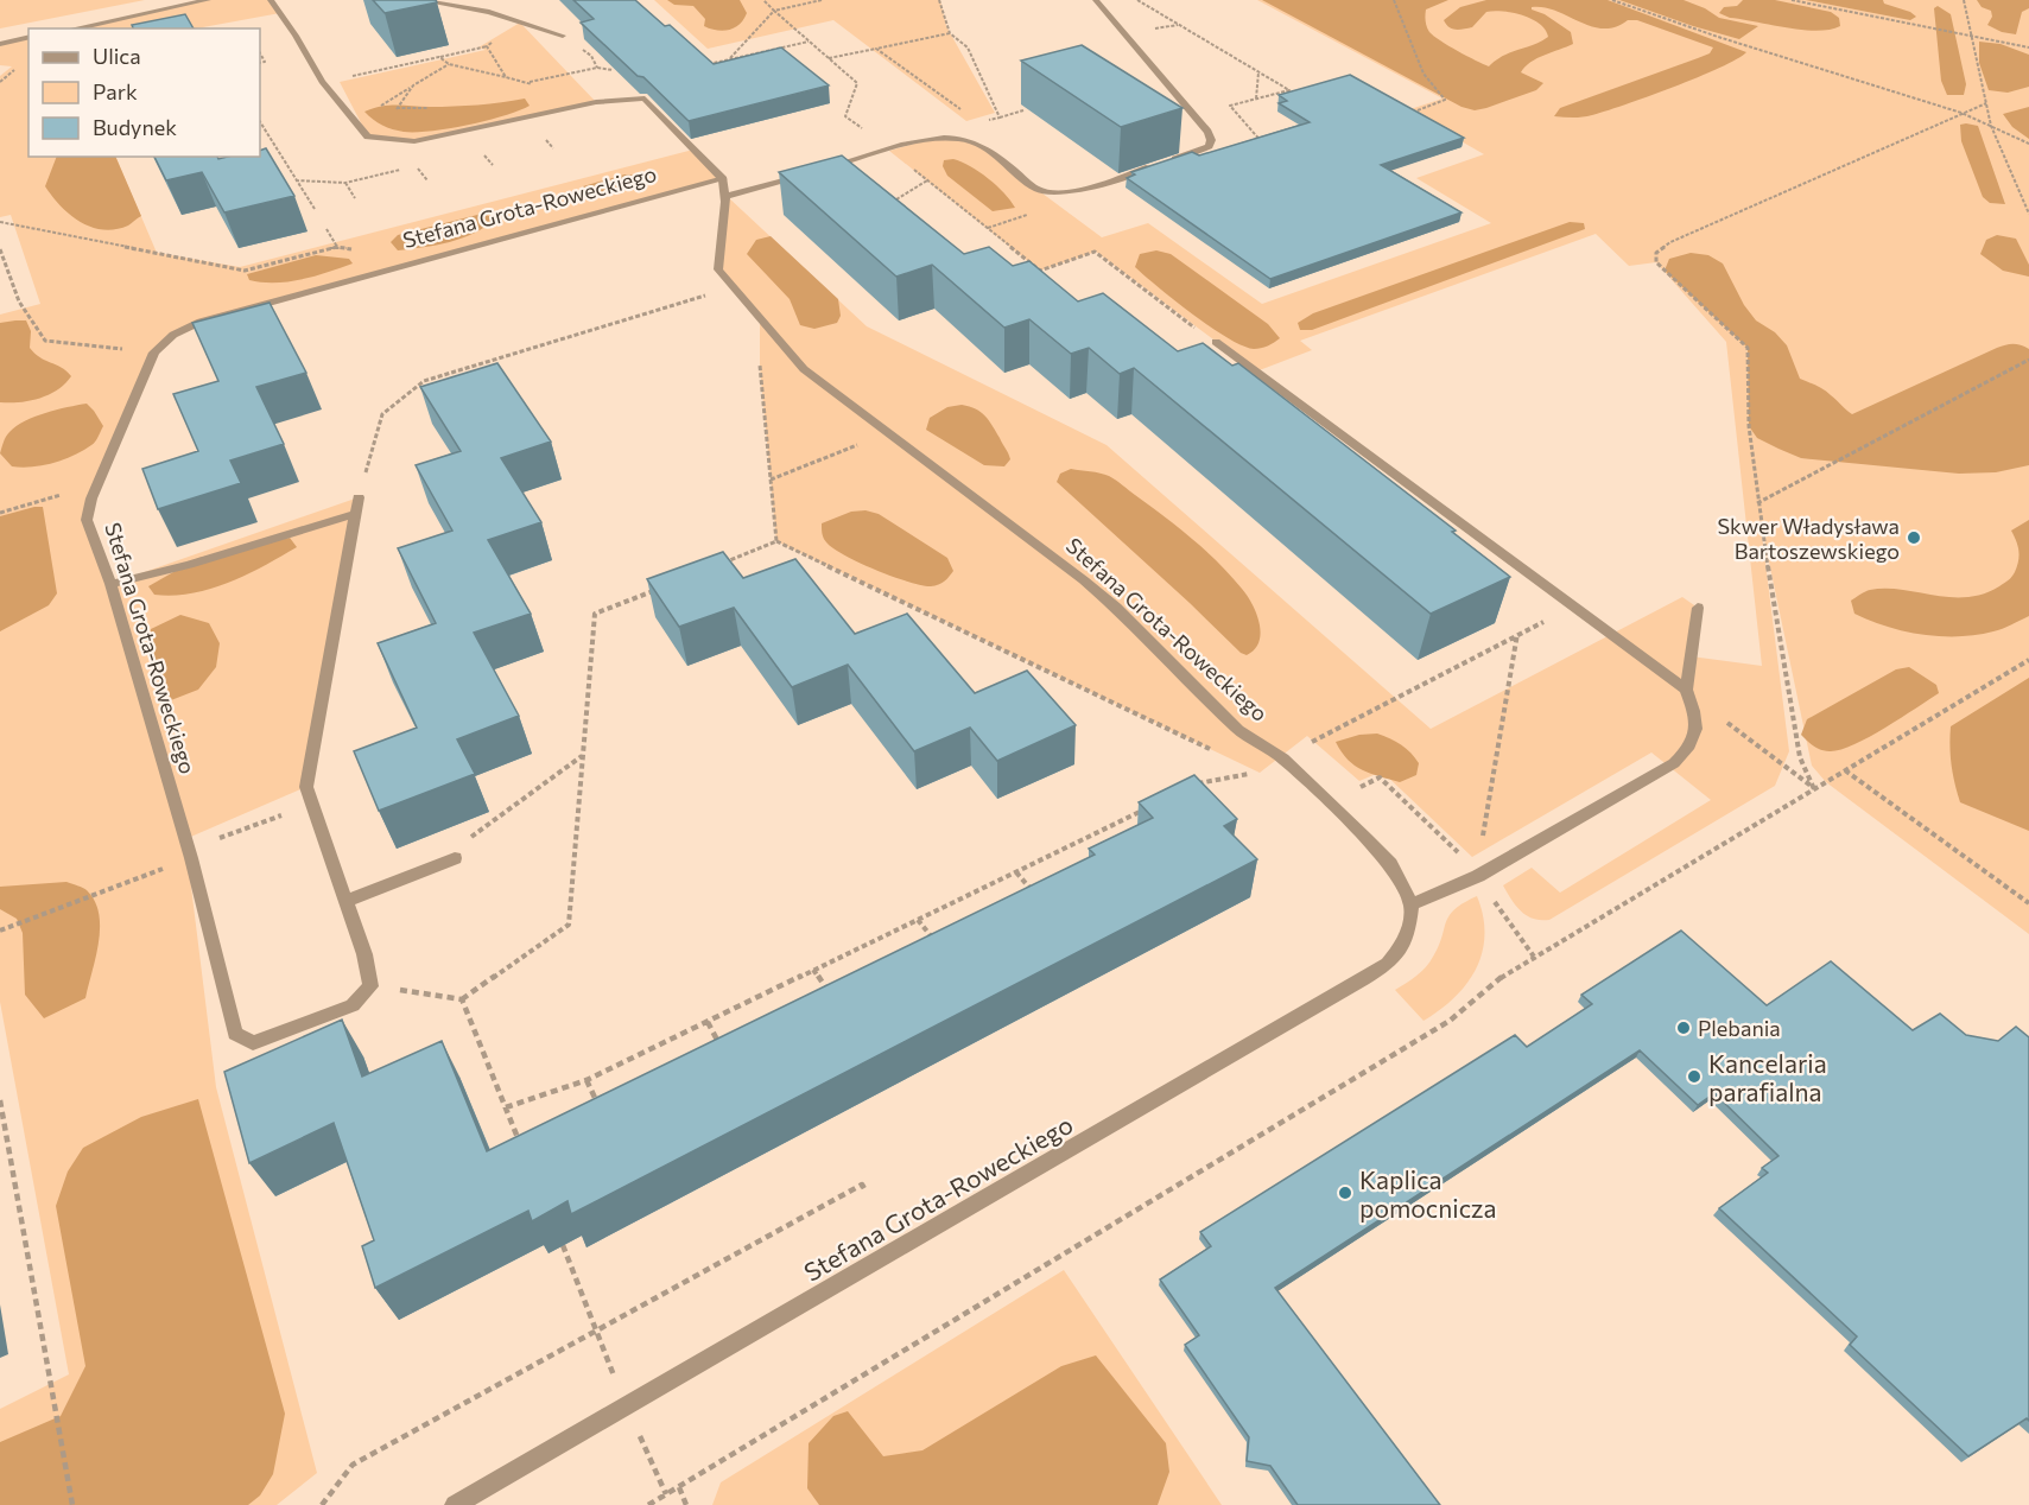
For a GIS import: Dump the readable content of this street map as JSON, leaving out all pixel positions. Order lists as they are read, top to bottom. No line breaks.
{"streets":{"street":["Stefana Grota-Roweckiego"]},"places":["Skwer Władysława Bartoszewskiego","Plebania","Kancelaria parafialna","Kaplica pomocnicza"],"legend":["Ulica","Park","Budynek"]}
